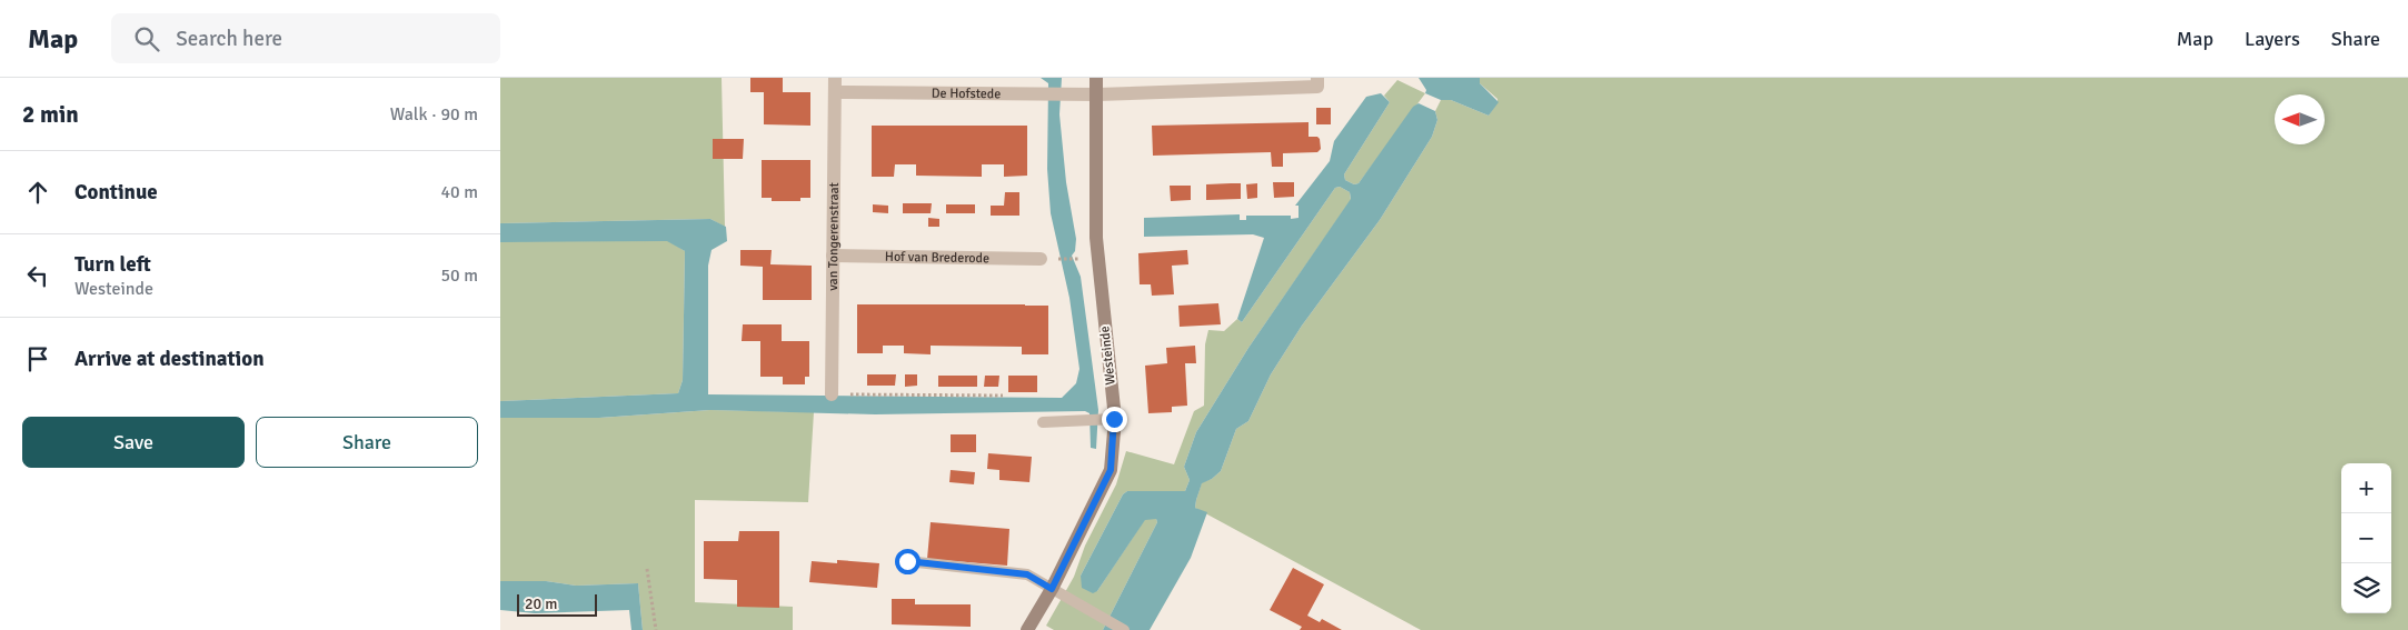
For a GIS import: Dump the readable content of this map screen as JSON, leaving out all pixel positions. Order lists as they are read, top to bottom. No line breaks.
{"streets":{"street":["De Hofstede","van Tongerenstraat","Hof van Brederode","Westeinde"]},"crossings":[["De Hofstede","van Tongerenstraat"],["De Hofstede","Westeinde"],["van Tongerenstraat","Hof van Brederode"]],"scale_bar":"20 m","north":"left","page":{"header":"Map","search":"Search here","nav":["Map","Layers","Share"],"heading":["2 min","Walk · 90 m"],"list":[["Continue","40 m"],["Turn left","Westeinde","50 m"],"Arrive at destination"],"buttons":["Save","Share"],"map_buttons":["+","−"],"scale":"20 m"}}
